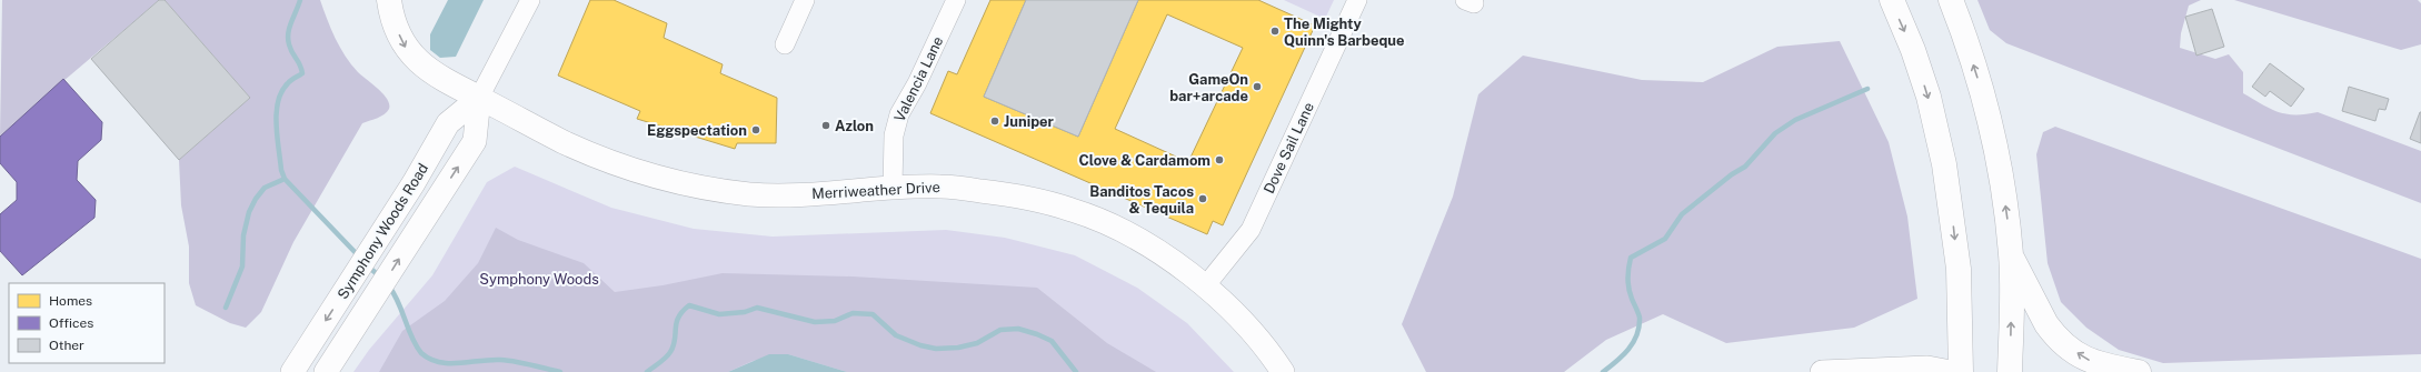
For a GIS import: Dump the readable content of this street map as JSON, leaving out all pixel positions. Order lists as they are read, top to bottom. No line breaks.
{"streets":{"street":["Valencia Lane","Dove Sail Lane","Merriweather Drive","Symphony Woods Road"]},"crossings":[["Valencia Lane","Merriweather Drive"],["Dove Sail Lane","Merriweather Drive"],["Merriweather Drive","Symphony Woods Road"]],"parks":["Symphony Woods"],"places":["The Mighty Quinn's Barbeque","GameOn bar+arcade","Juniper","Azlon","Eggspectation","Clove & Cardamom","Banditos Tacos & Tequila"],"legend":["Homes","Offices","Other"]}
